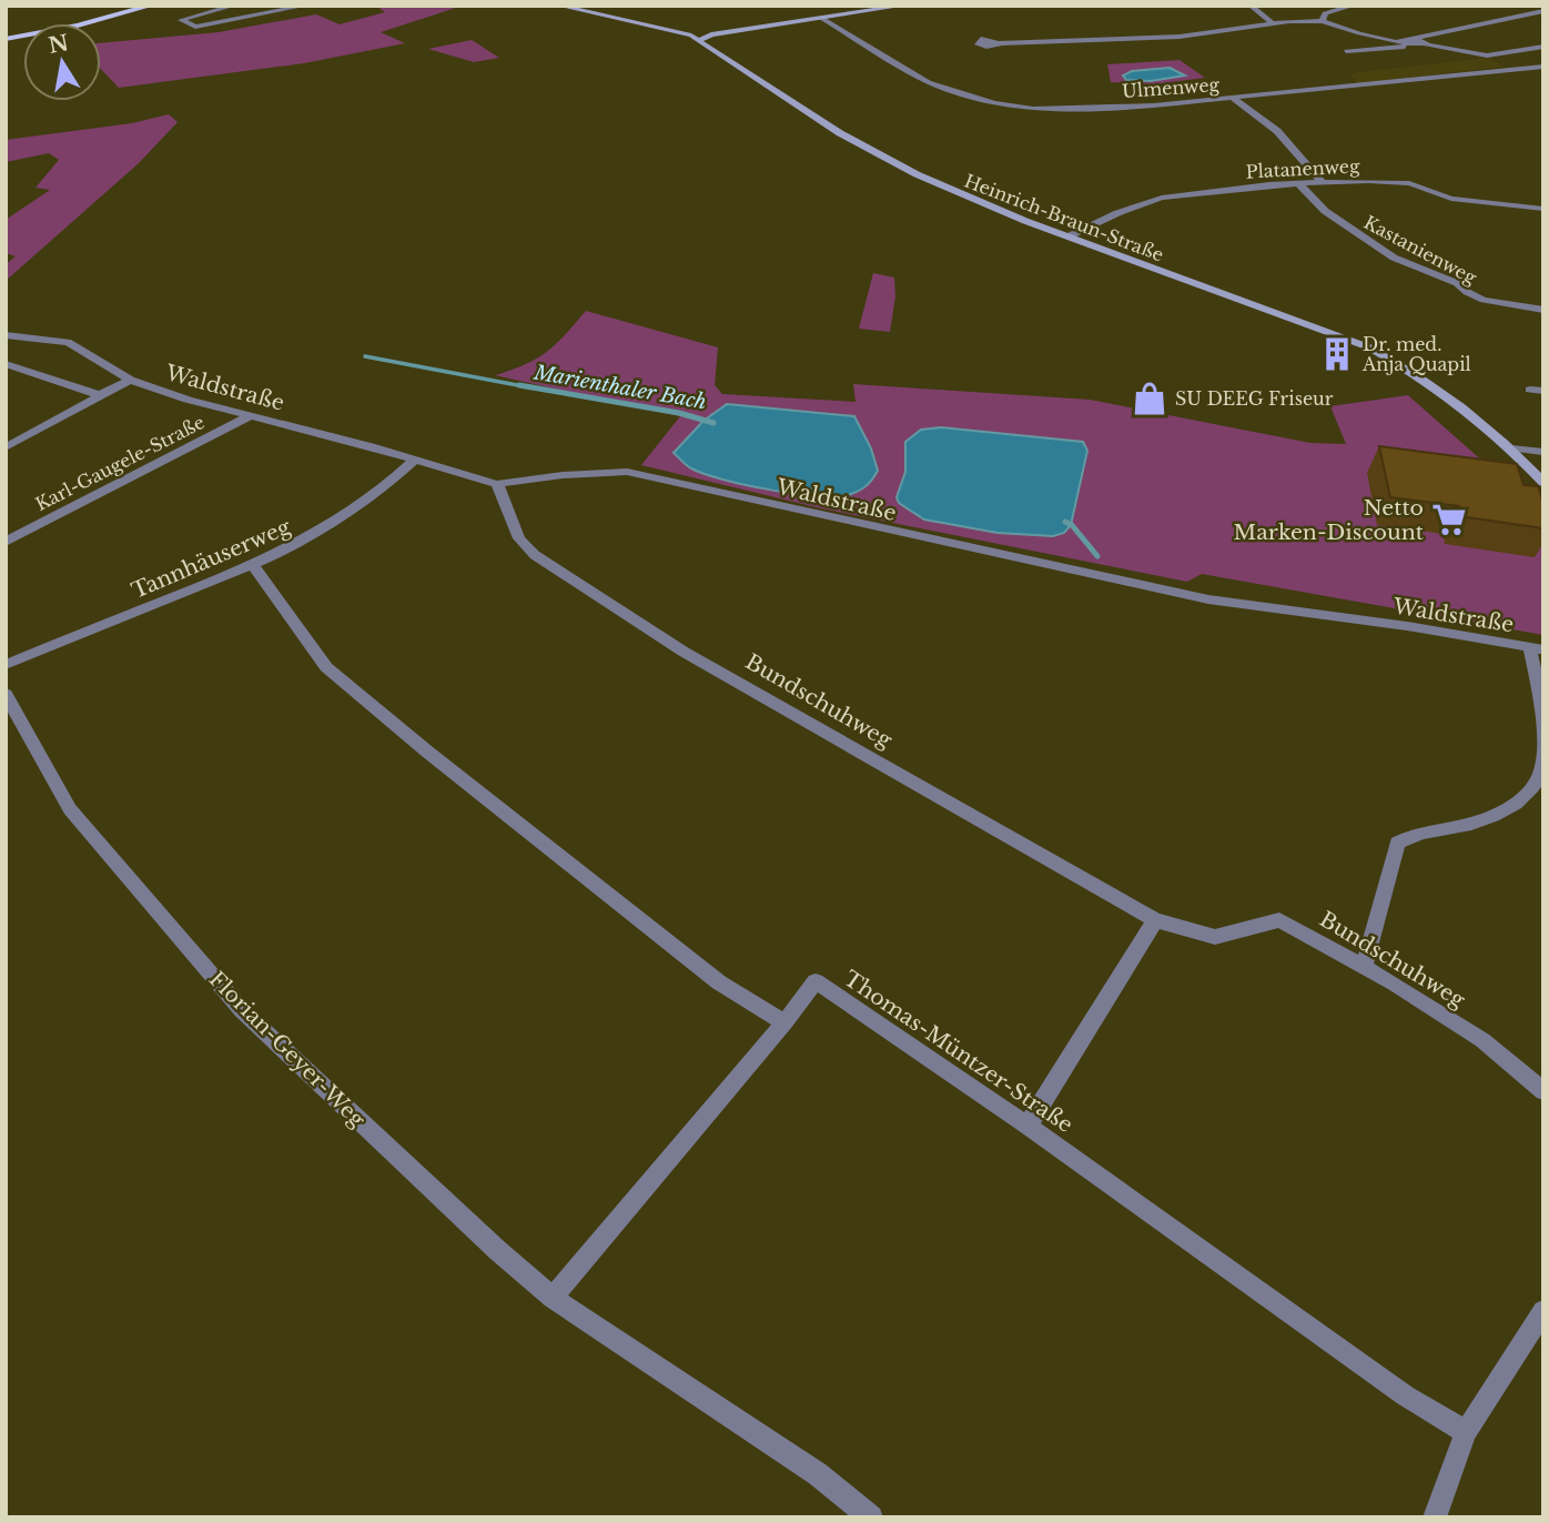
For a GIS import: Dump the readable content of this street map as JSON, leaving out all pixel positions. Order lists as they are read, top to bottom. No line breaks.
{"streets":{"street":["Ulmenweg","Platanenweg","Heinrich-Braun-Straße","Kastanienweg","Waldstraße","Karl-Gaugele-Straße","Tannhäuserweg","Bundschuhweg","Florian-Geyer-Weg","Thomas-Müntzer-Straße"]},"crossings":[["Platanenweg","Heinrich-Braun-Straße"],["Platanenweg","Kastanienweg"],["Waldstraße","Karl-Gaugele-Straße"],["Waldstraße","Tannhäuserweg"],["Waldstraße","Bundschuhweg"]],"water":["Marienthaler Bach"],"places":{"building":["Dr. med. Anja Quapil"],"shop":["SU DEEG Friseur"],"supermarket":["Netto Marken-Discount"]},"north":"top"}
